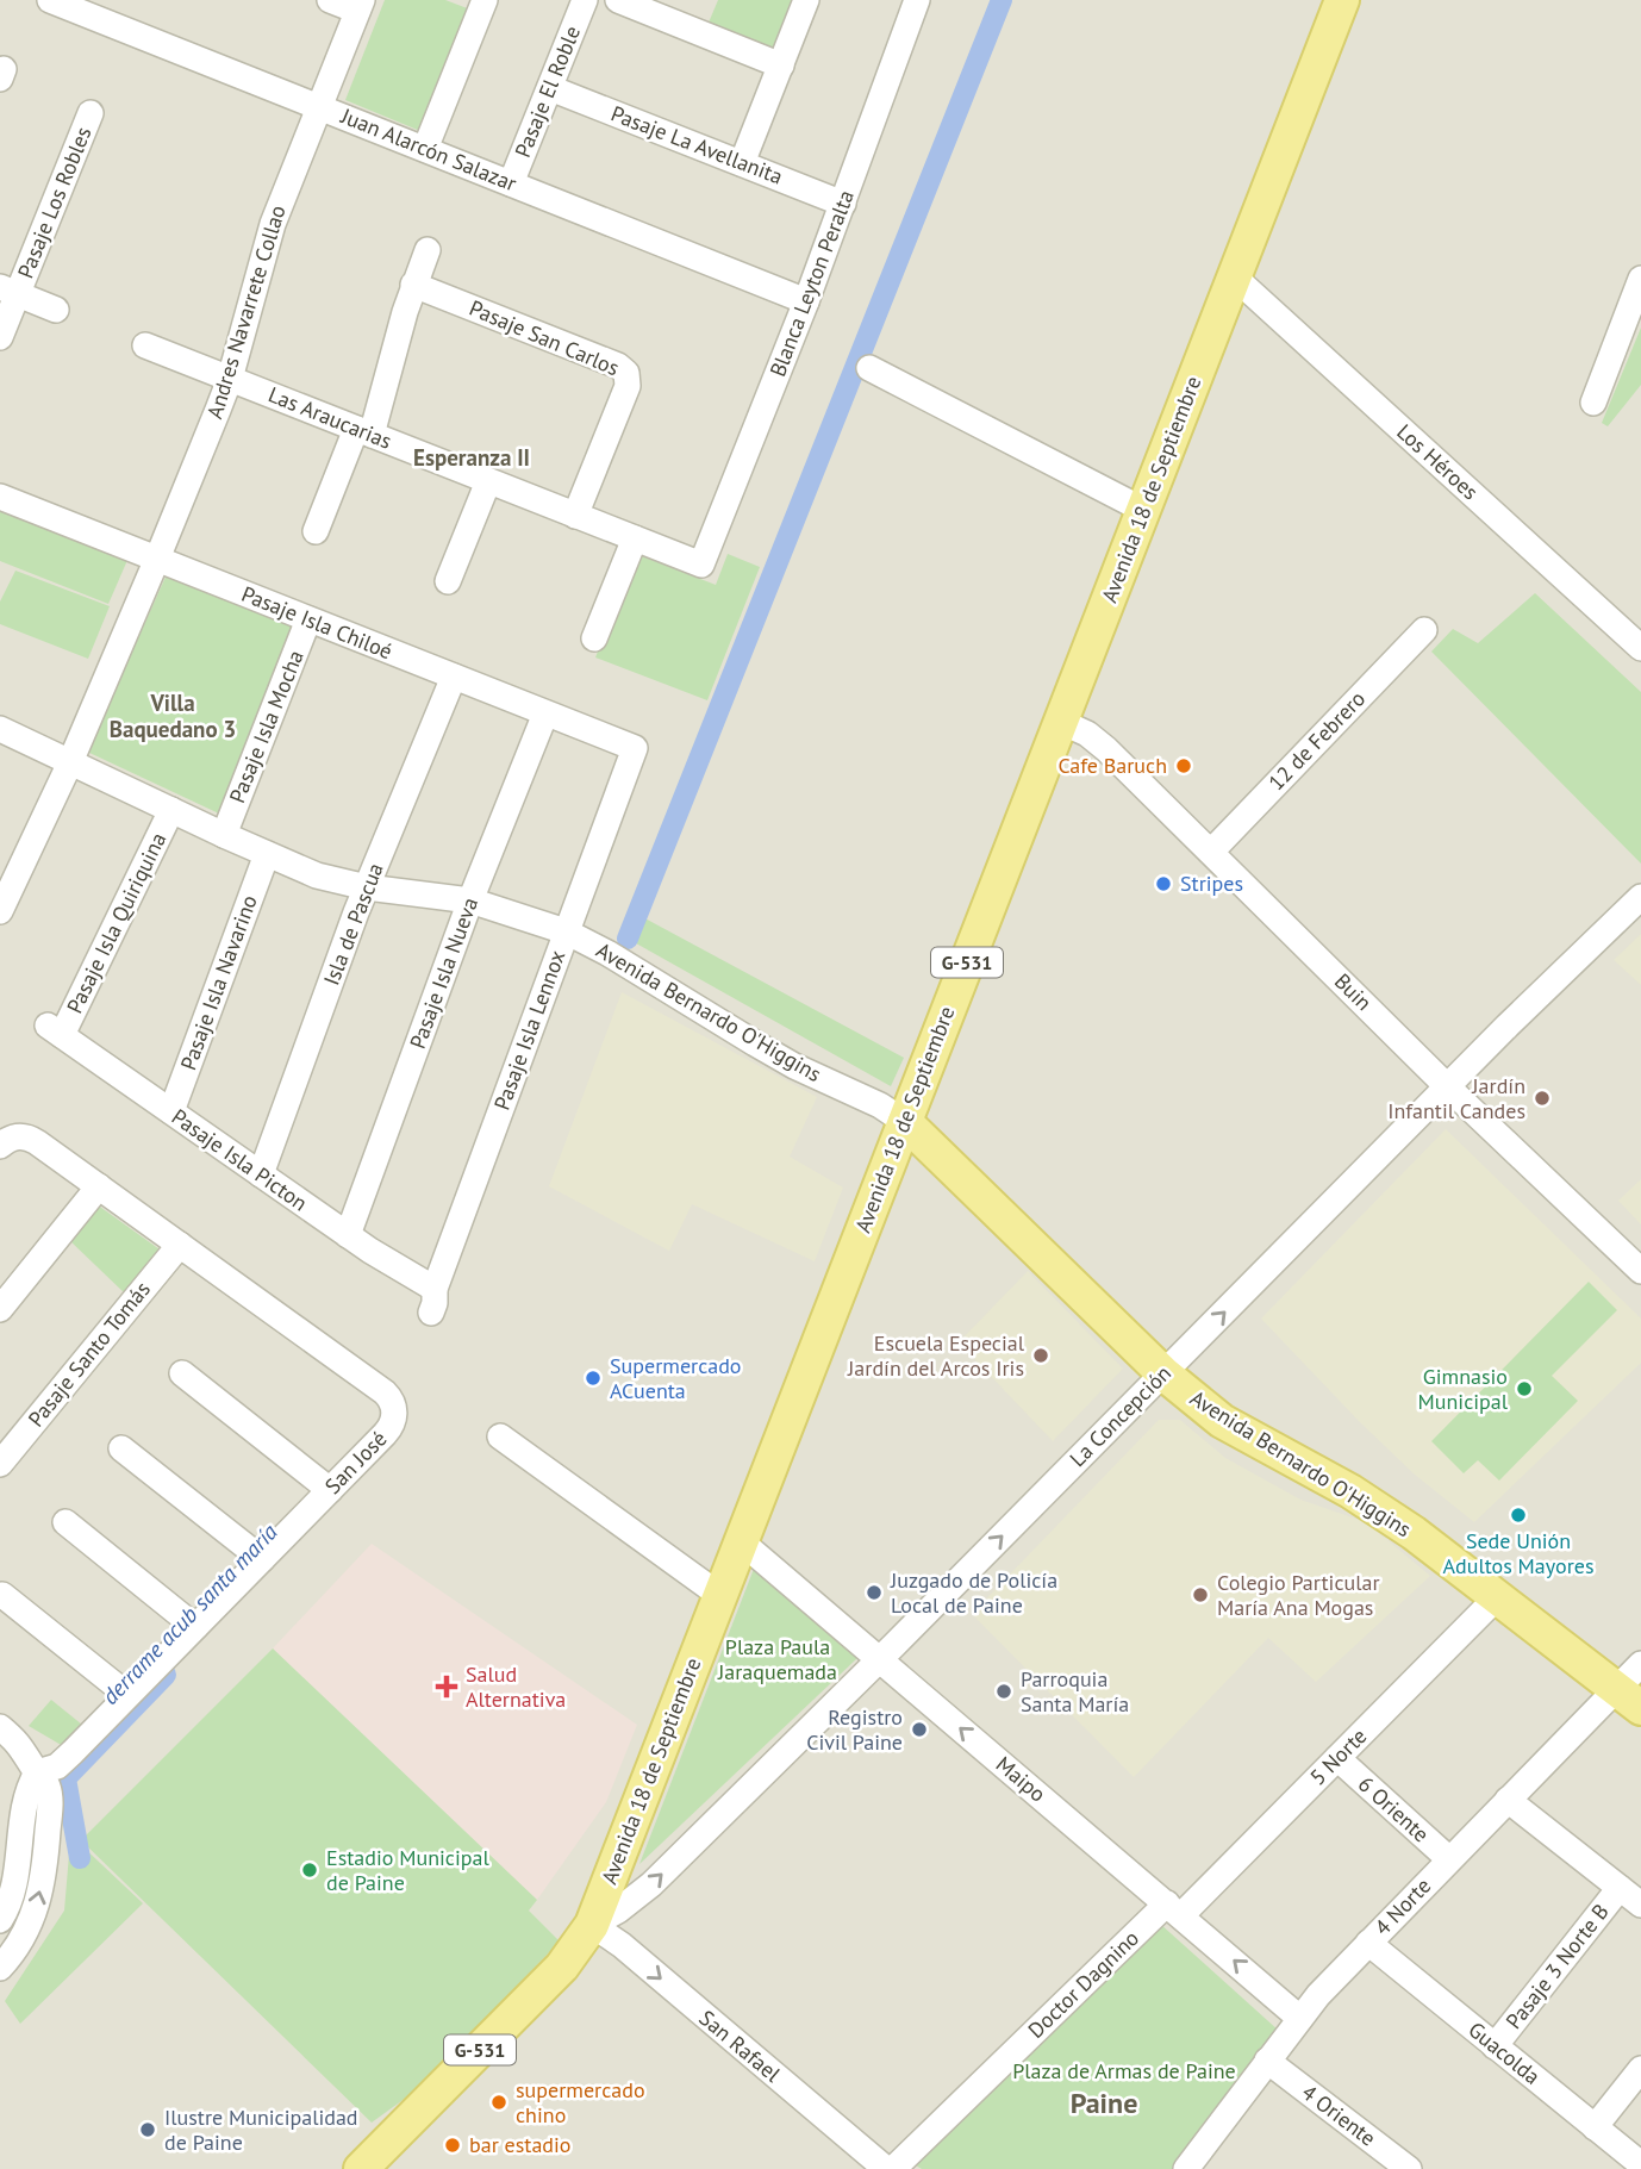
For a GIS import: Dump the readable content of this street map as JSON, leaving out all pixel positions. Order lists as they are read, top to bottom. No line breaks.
{"streets":{"main road":["Avenida 18 de Septiembre","G-531","Avenida Bernardo O'Higgins"],"street":["Pasaje El Roble","Pasaje La Avellanita","Juan Alarcón Salazar","Pasaje Los Robles","Blanca Leyton Peralta","Andres Navarrete Collao","Pasaje San Carlos","Las Araucarias","Los Héroes","Pasaje Isla Chiloé","Pasaje Isla Mocha","12 de Febrero","Pasaje Isla Quiriquina","Isla de Pascua","Pasaje Isla Nueva","Pasaje Isla Navarino","Buin","Pasaje Isla Lennox","Pasaje Isla Picton","Pasaje Santo Tomás","La Concepción","San José","5 Norte","Maipo","6 Oriente","4 Norte","Pasaje 3 Norte B","Doctor Dagnino","San Rafael","Guacolda","4 Oriente"]},"crossings":[["Pasaje El Roble","Pasaje La Avellanita"],["Pasaje El Roble","Juan Alarcón Salazar"],["Pasaje La Avellanita","Blanca Leyton Peralta"],["Juan Alarcón Salazar","Blanca Leyton Peralta"],["Juan Alarcón Salazar","Andres Navarrete Collao"],["Blanca Leyton Peralta","Las Araucarias"],["Andres Navarrete Collao","Las Araucarias"],["Andres Navarrete Collao","Pasaje Isla Chiloé"],["Andres Navarrete Collao","Avenida Bernardo O'Higgins"],["Pasaje San Carlos","Las Araucarias"],["Los Héroes","Avenida 18 de Septiembre"],["Avenida 18 de Septiembre","Buin"],["Avenida 18 de Septiembre","Avenida Bernardo O'Higgins"],["Avenida 18 de Septiembre","La Concepción"],["Avenida 18 de Septiembre","Maipo"],["Avenida 18 de Septiembre","San Rafael"],["Pasaje Isla Chiloé","Pasaje Isla Mocha"],["Pasaje Isla Chiloé","Isla de Pascua"],["Pasaje Isla Chiloé","Pasaje Isla Nueva"],["Pasaje Isla Chiloé","Pasaje Isla Lennox"],["Pasaje Isla Mocha","Avenida Bernardo O'Higgins"],["12 de Febrero","Buin"],["Pasaje Isla Quiriquina","Avenida Bernardo O'Higgins"],["Pasaje Isla Quiriquina","Pasaje Isla Picton"],["Isla de Pascua","Avenida Bernardo O'Higgins"],["Isla de Pascua","Pasaje Isla Picton"],["Pasaje Isla Nueva","Avenida Bernardo O'Higgins"],["Pasaje Isla Nueva","Pasaje Isla Picton"],["Pasaje Isla Navarino","Avenida Bernardo O'Higgins"],["Pasaje Isla Navarino","Pasaje Isla Picton"],["Buin","La Concepción"],["Avenida Bernardo O'Higgins","Pasaje Isla Lennox"],["Avenida Bernardo O'Higgins","La Concepción"],["Avenida Bernardo O'Higgins","5 Norte"],["Avenida Bernardo O'Higgins","4 Norte"],["Pasaje Isla Lennox","Pasaje Isla Picton"],["Pasaje Santo Tomás","San José"],["La Concepción","Maipo"],["La Concepción","San Rafael"],["5 Norte","Maipo"],["5 Norte","6 Oriente"],["5 Norte","Doctor Dagnino"],["Maipo","4 Norte"],["Maipo","Doctor Dagnino"],["6 Oriente","4 Norte"],["4 Norte","Guacolda"],["4 Norte","4 Oriente"],["Pasaje 3 Norte B","Guacolda"],["Doctor Dagnino","San Rafael"]],"one_way":["La Concepción","Maipo","San Rafael"],"districts":["Esperanza II","Villa Baquedano 3","Paine"],"water":["derrame acub santa maría"],"parks":["Plaza Paula Jaraquemada","Plaza de Armas de Paine"],"places":{"other":["Cafe Baruch","Stripes","Jardín Infantil Candes","Escuela Especial Jardín del Arcos Iris","Supermercado ACuenta","Gimnasio Municipal","Sede Unión Adultos Mayores","Juzgado de Policía Local de Paine","Colegio Particular María Ana Mogas","Parroquia Santa María","Registro Civil Paine","Estadio Municipal de Paine","supermercado chino","Ilustre Municipalidad de Paine","bar estadio"],"health":["Salud Alternativa"]}}
